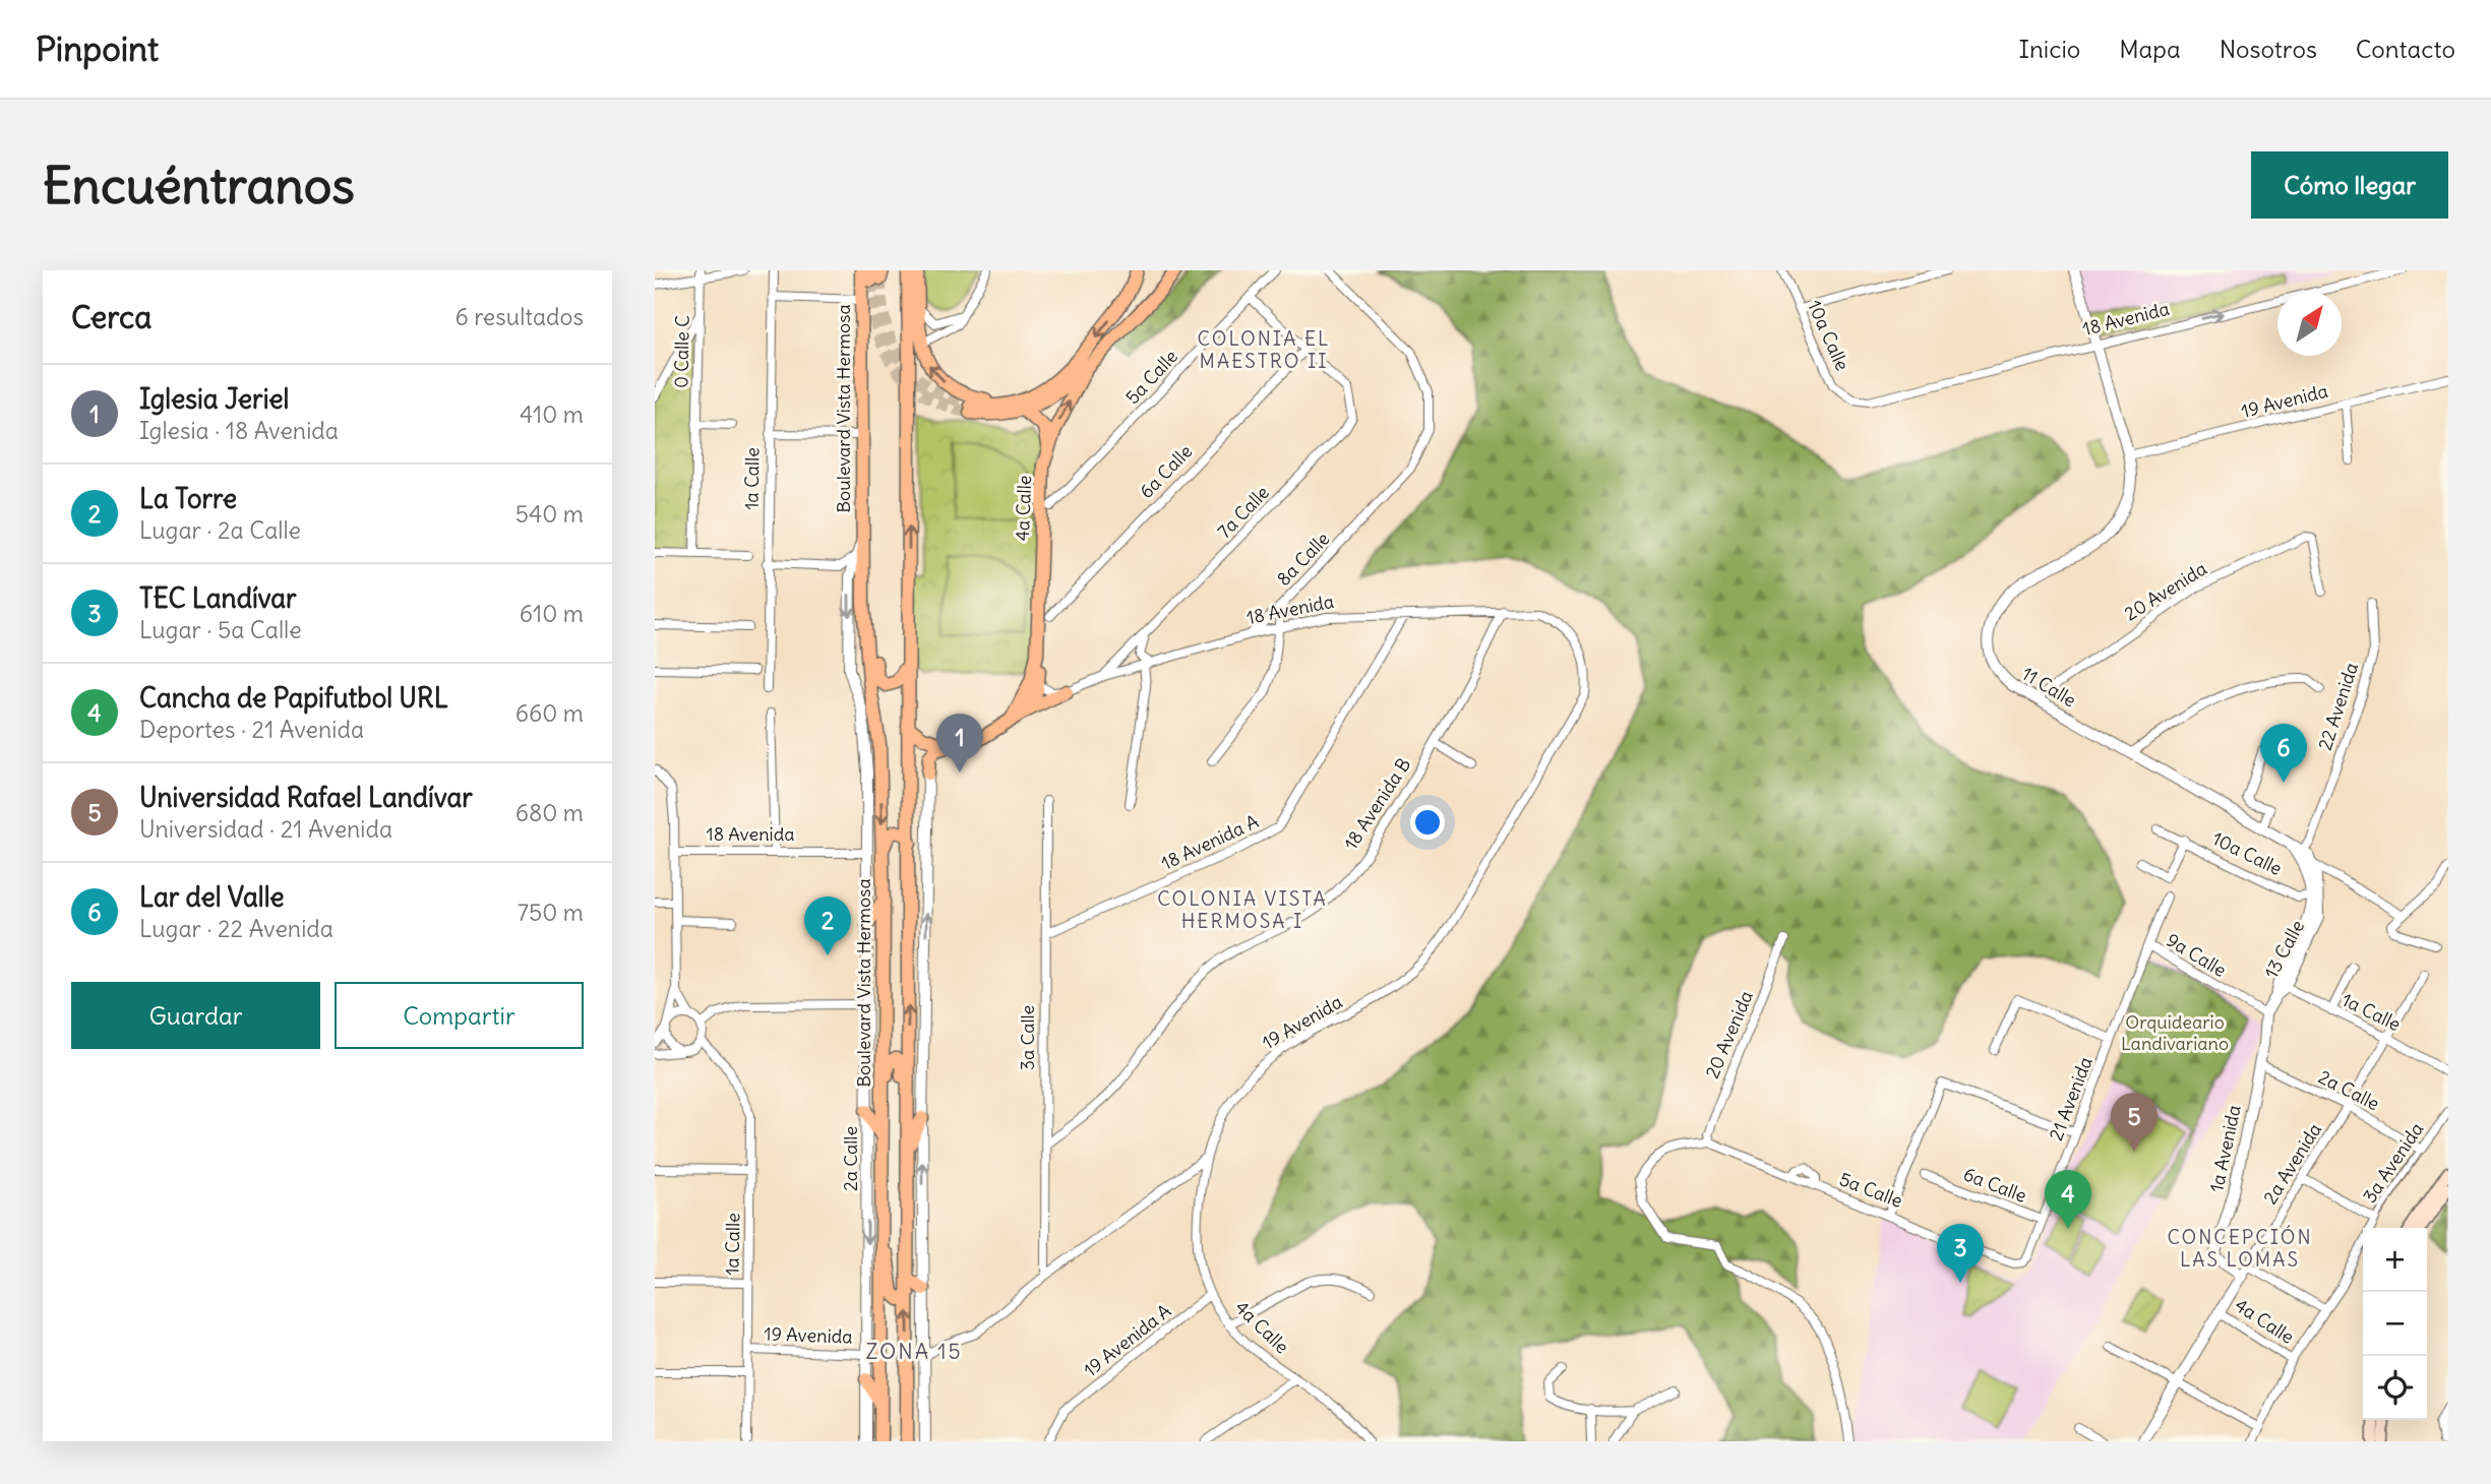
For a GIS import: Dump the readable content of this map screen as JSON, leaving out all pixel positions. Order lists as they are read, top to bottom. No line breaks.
{"streets":{"main road":["Boulevard Vista Hermosa","4a Calle"],"street":["18 Avenida","10a Calle","0 Calle C","5a Calle","19 Avenida","6a Calle","1a Calle","7a Calle","8a Calle","20 Avenida","11 Calle","22 Avenida","18 Avenida B","18 Avenida A","13 Calle","9a Calle","3a Calle","2a Calle","21 Avenida","1a Avenida","3a Avenida","2a Avenida","19 Avenida A"]},"crossings":[["18 Avenida","10a Calle"],["18 Avenida","19 Avenida"],["18 Avenida","7a Calle"],["18 Avenida","8a Calle"],["18 Avenida","11 Calle"],["18 Avenida","18 Avenida B"],["18 Avenida","18 Avenida A"],["18 Avenida","2a Calle"],["10a Calle","13 Calle"],["5a Calle","20 Avenida"],["5a Calle","21 Avenida"],["19 Avenida","1a Calle"],["19 Avenida","4a Calle"],["19 Avenida","11 Calle"],["19 Avenida","3a Calle"],["19 Avenida","2a Calle"],["Boulevard Vista Hermosa","2a Calle"],["6a Calle","7a Calle"],["6a Calle","21 Avenida"],["1a Calle","13 Calle"],["1a Calle","2a Avenida"],["4a Calle","3a Avenida"],["4a Calle","2a Avenida"],["4a Calle","19 Avenida A"],["20 Avenida","11 Calle"],["11 Calle","22 Avenida"],["11 Calle","13 Calle"],["22 Avenida","13 Calle"],["18 Avenida B","3a Calle"],["18 Avenida A","3a Calle"],["13 Calle","9a Calle"],["13 Calle","1a Avenida"],["9a Calle","21 Avenida"],["9a Calle","1a Avenida"],["2a Calle","1a Avenida"],["2a Calle","3a Avenida"],["2a Calle","2a Avenida"],["1a Avenida","2a Avenida"]],"districts":["COLONIA EL MAESTRO II","COLONIA VISTA HERMOSA I","CONCEPCIÓN LAS LOMAS","ZONA 15"],"parks":["Orquideario Landivariano"],"north":"top right","page":{"header":"Pinpoint","nav":["Inicio","Mapa","Nosotros","Contacto"],"buttons":["Cómo llegar",["Guardar","Compartir"]],"title":"Encuéntranos","heading":["Cerca","6 resultados"],"list":[{"mark":"1","name":"Iglesia Jeriel","note":"Iglesia · 18 Avenida","value":"410 m"},{"mark":"2","name":"La Torre","note":"Lugar · 2a Calle","value":"540 m"},{"mark":"3","name":"TEC Landívar","note":"Lugar · 5a Calle","value":"610 m"},{"mark":"4","name":"Cancha de Papifutbol URL","note":"Deportes · 21 Avenida","value":"660 m"},{"mark":"5","name":"Universidad Rafael Landívar","note":"Universidad · 21 Avenida","value":"680 m"},{"mark":"6","name":"Lar del Valle","note":"Lugar · 22 Avenida","value":"750 m"}],"pins":["1","6","2","5","4","3"],"map_buttons":["+","−"]}}
